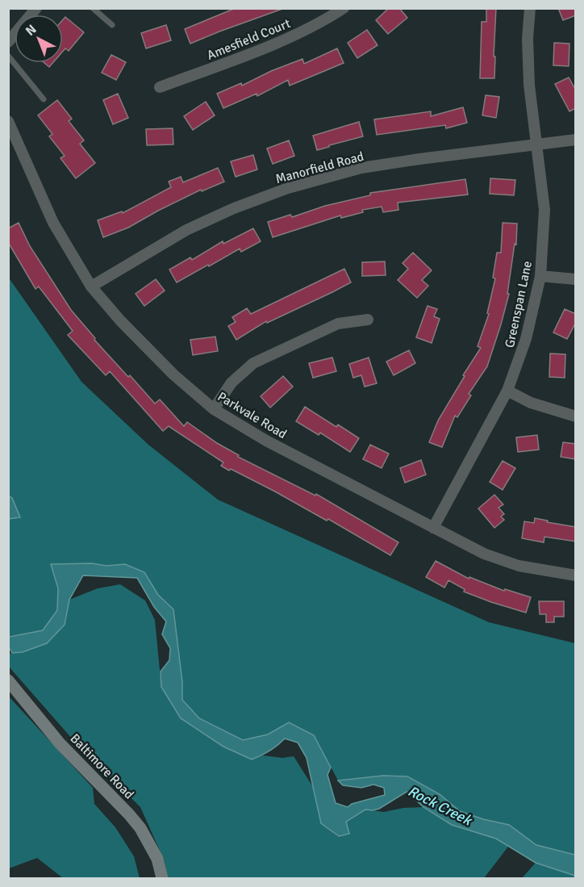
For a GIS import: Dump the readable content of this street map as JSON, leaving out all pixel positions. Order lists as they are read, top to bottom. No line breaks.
{"streets":{"street":["Amesfield Court","Manorfield Road","Greenspan Lane","Parkvale Road","Baltimore Road"]},"crossings":[["Manorfield Road","Greenspan Lane"],["Manorfield Road","Parkvale Road"],["Greenspan Lane","Parkvale Road"]],"water":["Rock Creek"],"north":"top left"}
